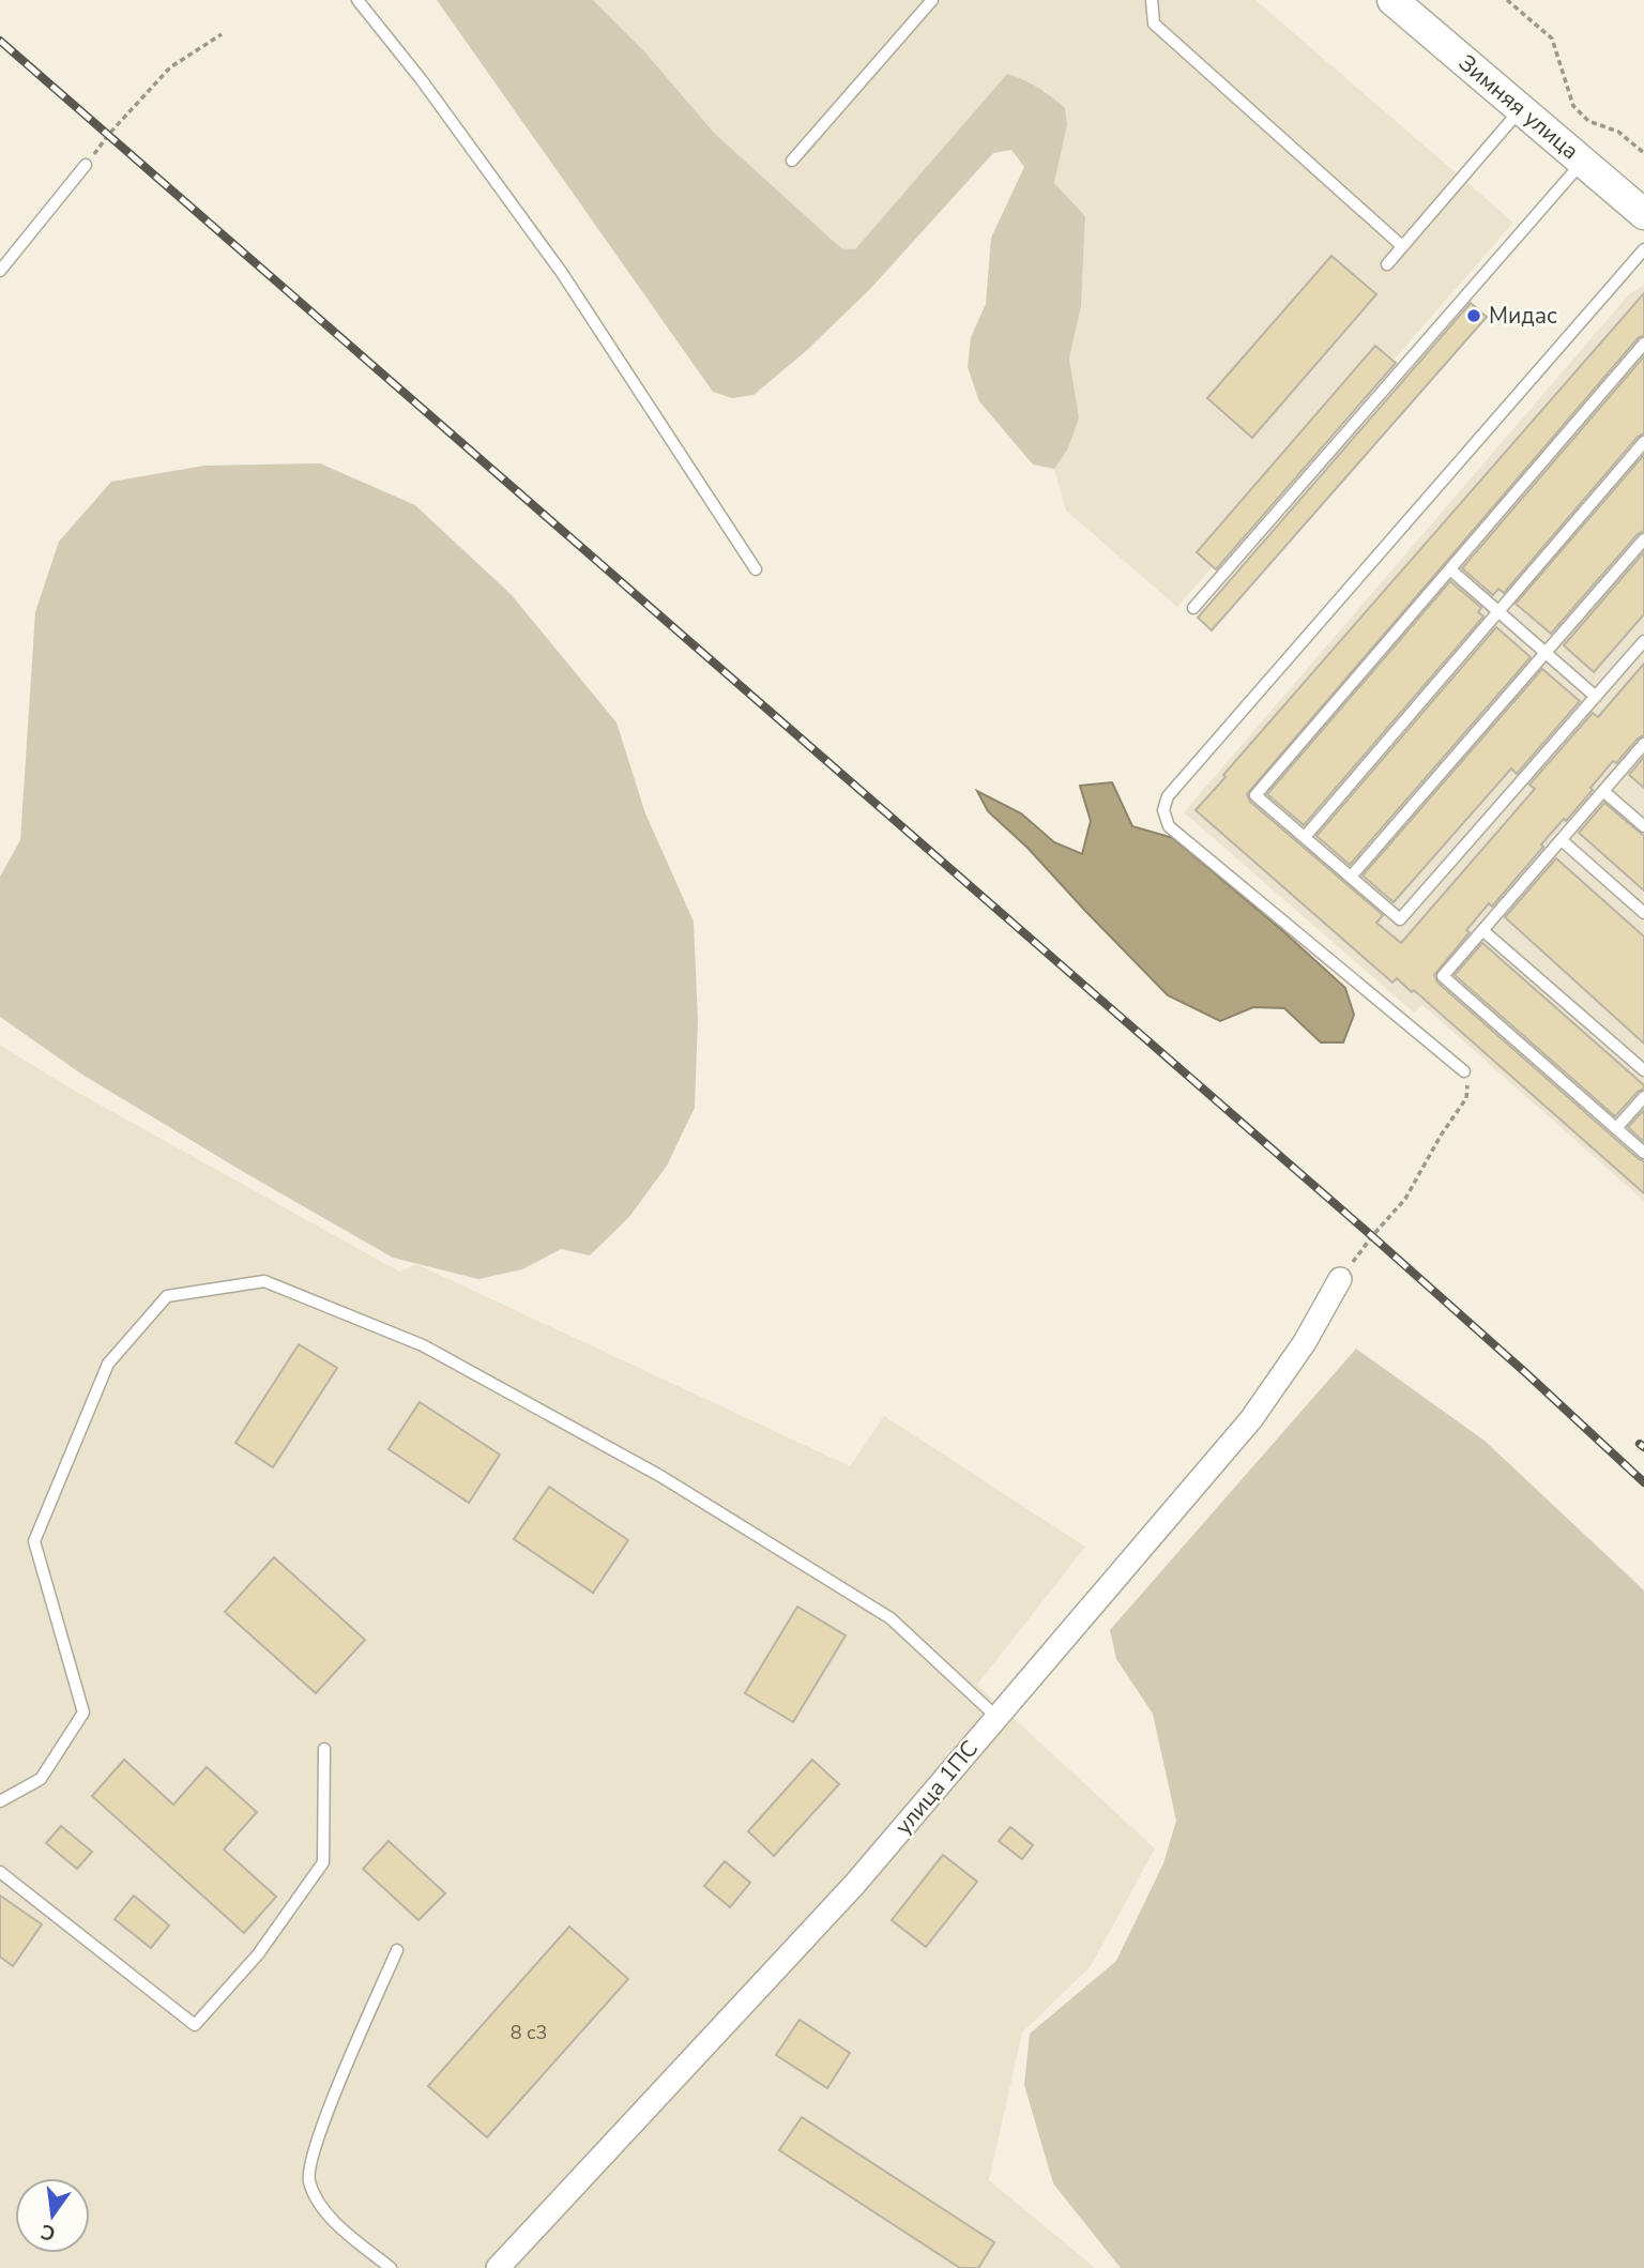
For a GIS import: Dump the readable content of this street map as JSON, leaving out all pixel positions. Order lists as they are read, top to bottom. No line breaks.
{"streets":{"street":["Зимняя улица","улица 1ПС"]},"places":["Мидас"],"house_numbers":["8 с3"],"north":"bottom"}
